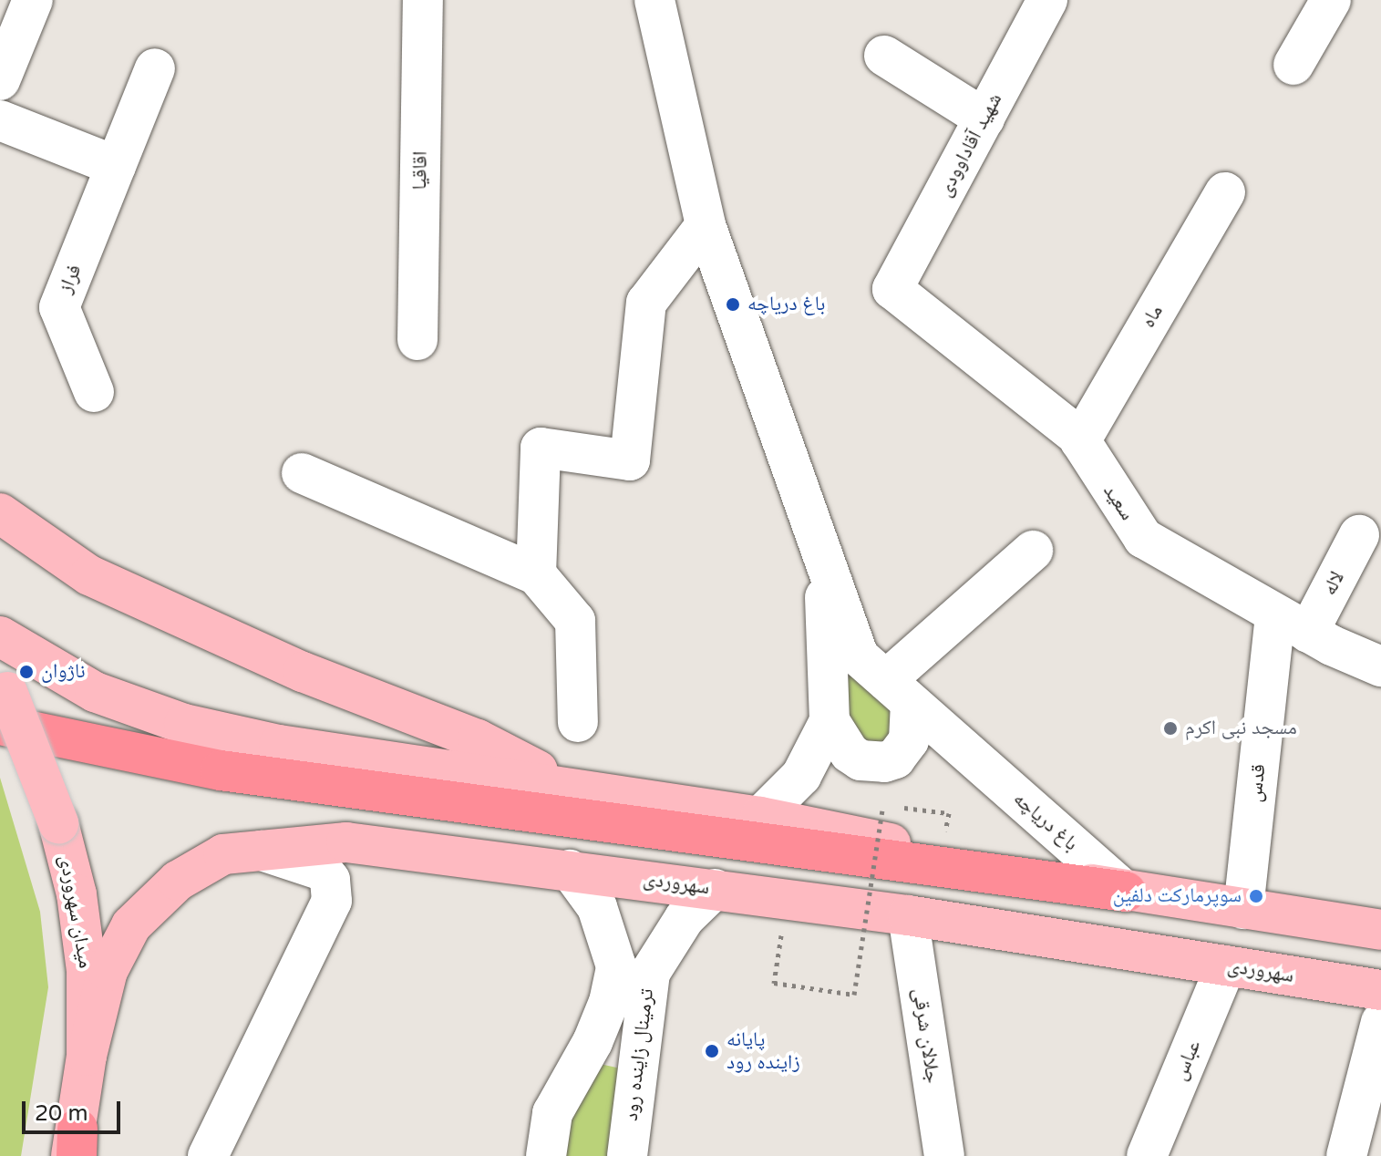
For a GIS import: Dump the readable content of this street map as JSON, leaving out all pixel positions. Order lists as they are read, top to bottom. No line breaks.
{"streets":{"main road":["سهروردی","میدان سهروردی"],"street":["شهید آقاداوودی","اقاقیا","فراز","ماه","سعید","لاله","قدس","باغ دریاچه","جلالان شرقی","ترمینال زاینده رود","عباس"]},"crossings":[["شهید آقاداوودی","سعید"],["ماه","سعید"],["سعید","لاله"],["سعید","قدس"],["لاله","قدس"],["سهروردی","میدان سهروردی"],["سهروردی","جلالان شرقی"],["سهروردی","ترمینال زاینده رود"],["سهروردی","عباس"]],"places":["باغ دریاچه","ناژوان","مسجد نبی اکرم","سوپرمارکت دلفین","پایانه زاینده رود"],"scale_bar":"20 m"}
